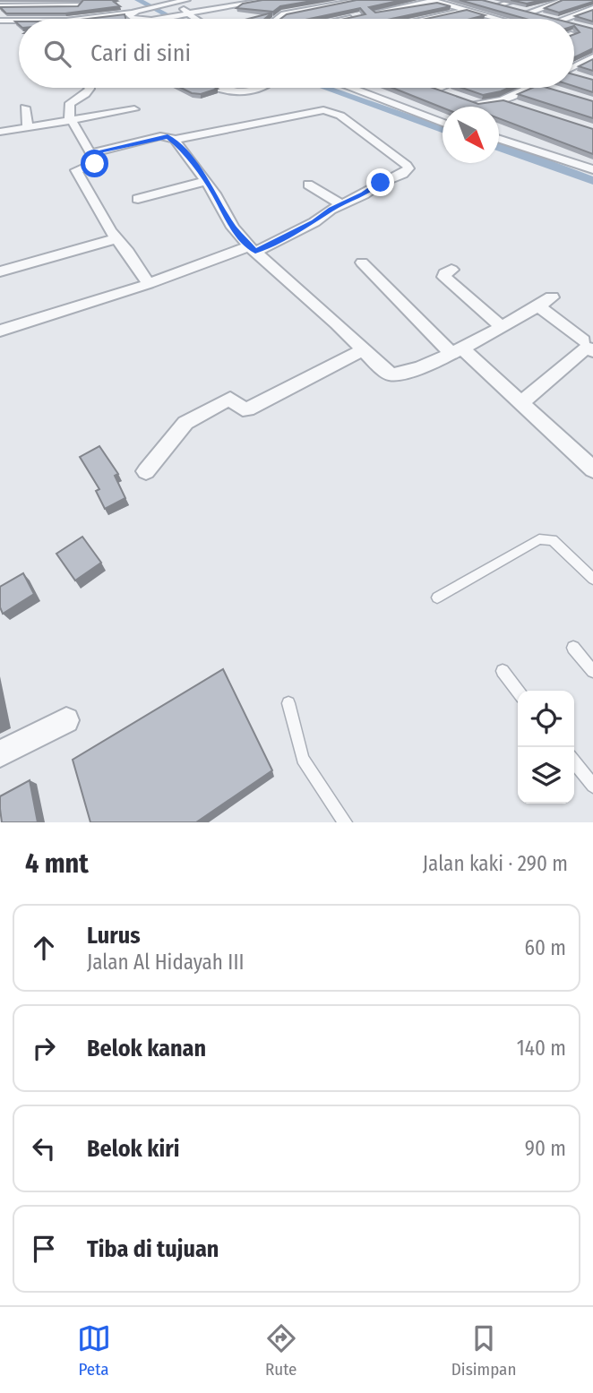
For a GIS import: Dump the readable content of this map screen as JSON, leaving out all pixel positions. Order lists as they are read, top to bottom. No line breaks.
{"north":"bottom right","page":{"search":"Cari di sini","heading":["4 mnt","Jalan kaki · 290 m"],"list":[["Lurus","Jalan Al Hidayah III","60 m"],["Belok kanan","140 m"],["Belok kiri","90 m"],"Tiba di tujuan"],"nav":["Peta","Rute","Disimpan"]}}
